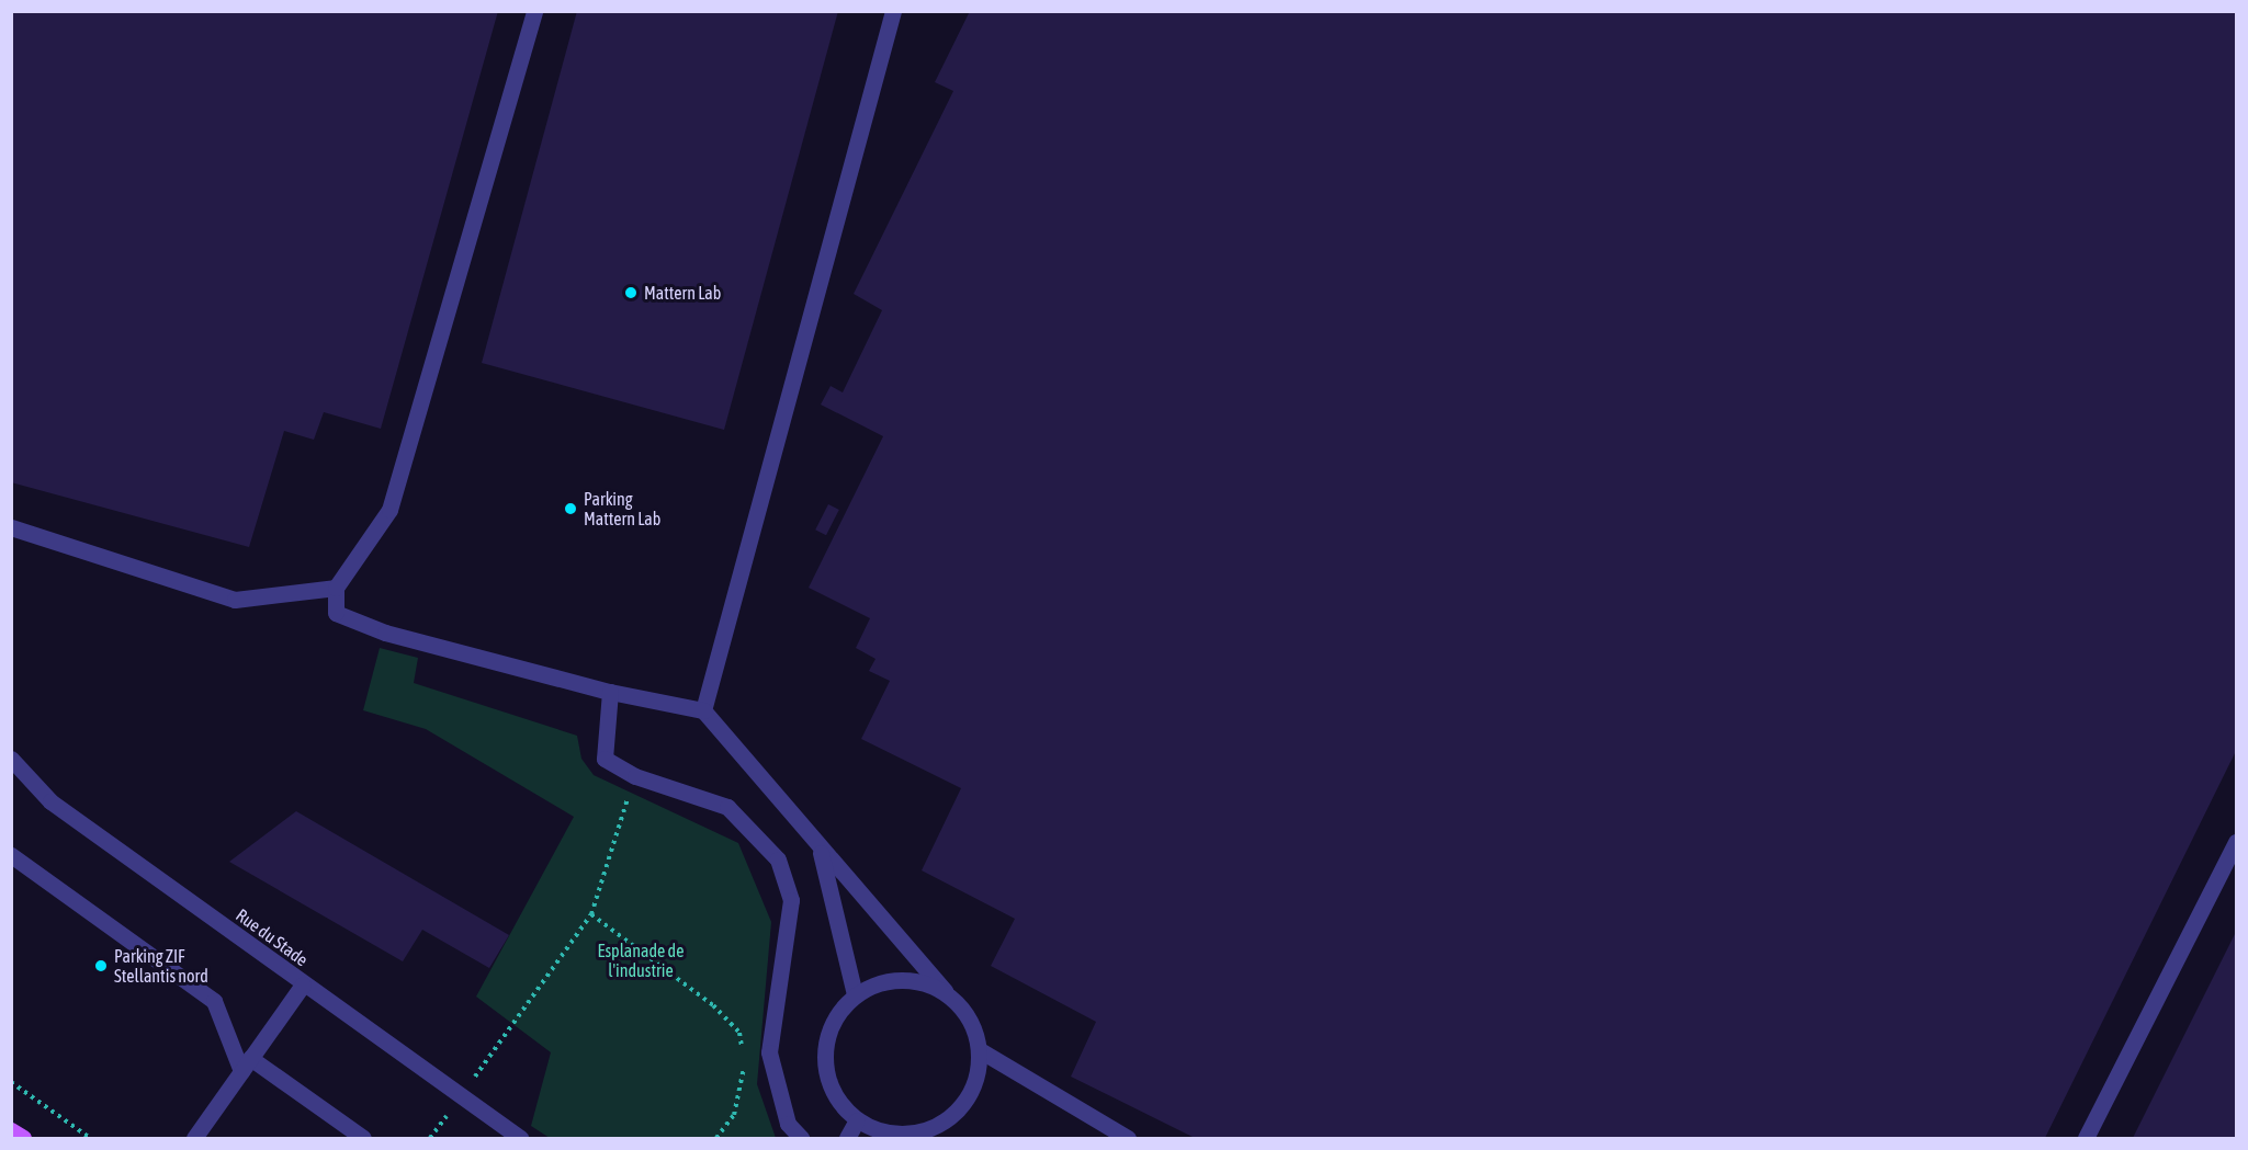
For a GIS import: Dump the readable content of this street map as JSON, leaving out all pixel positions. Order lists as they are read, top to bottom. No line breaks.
{"streets":{"street":["Rue du Stade"]},"parks":["Esplanade de l'industrie"],"places":["Mattern Lab","Parking Mattern Lab","Parking ZIF Stellantis nord"]}
